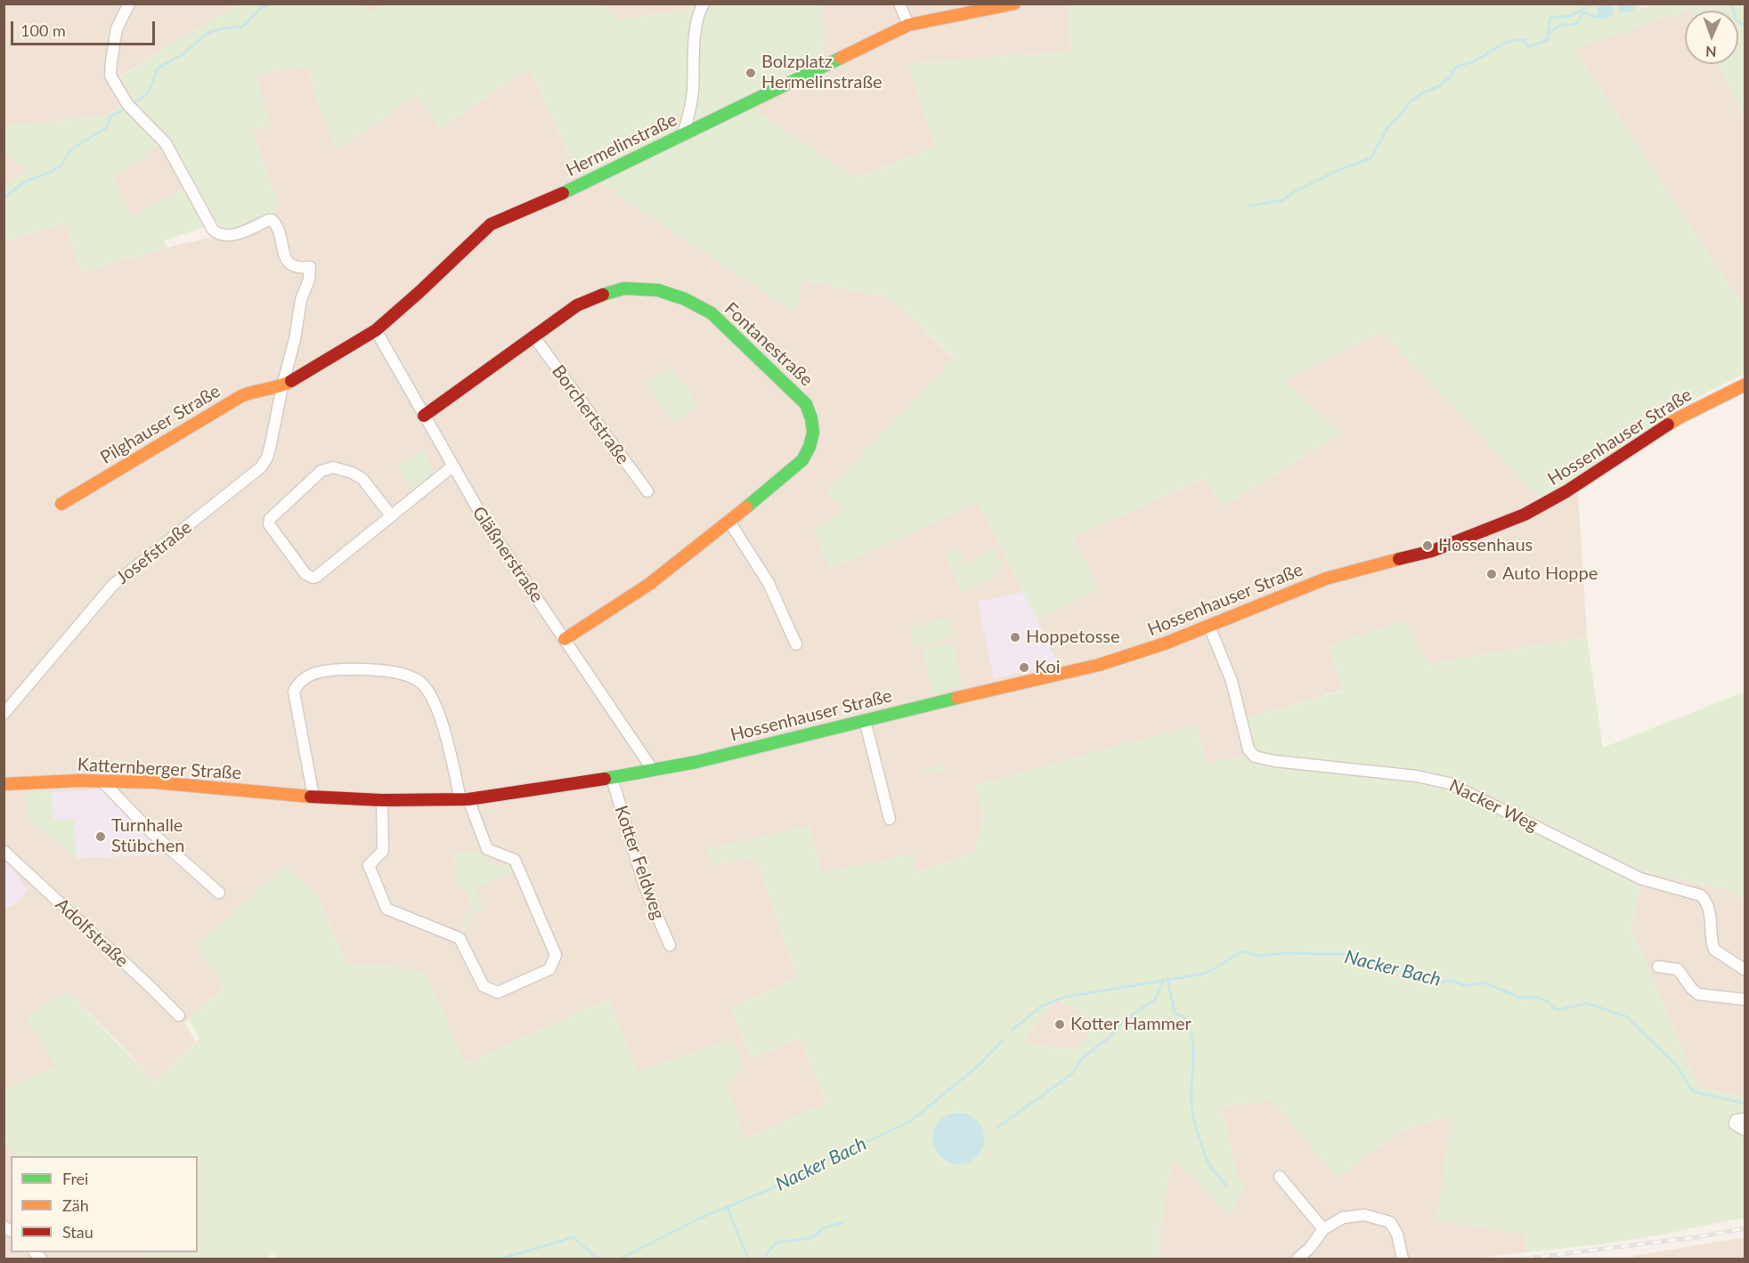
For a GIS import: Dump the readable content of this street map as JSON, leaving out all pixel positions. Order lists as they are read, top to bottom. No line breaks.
{"streets":{"street":["Hermelinstraße","Fontanestraße","Borchertstraße","Pilghauser Straße","Hossenhauser Straße","Josefstraße","Gläßnerstraße","Katternberger Straße","Nacker Weg","Kotter Feldweg","Adolfstraße"]},"crossings":[["Hermelinstraße","Pilghauser Straße"],["Hermelinstraße","Josefstraße"],["Hermelinstraße","Gläßnerstraße"],["Fontanestraße","Borchertstraße"],["Fontanestraße","Gläßnerstraße"],["Pilghauser Straße","Josefstraße"],["Hossenhauser Straße","Gläßnerstraße"],["Hossenhauser Straße","Katternberger Straße"],["Hossenhauser Straße","Nacker Weg"],["Gläßnerstraße","Katternberger Straße"],["Katternberger Straße","Kotter Feldweg"]],"water":["Nacker Bach"],"places":["Bolzplatz Hermelinstraße","Hossenhaus","Auto Hoppe","Hoppetosse","Koi","Turnhalle Stübchen","Kotter Hammer"],"legend":["Frei","Zäh","Stau"],"scale_bar":"100 m","north":"bottom"}
